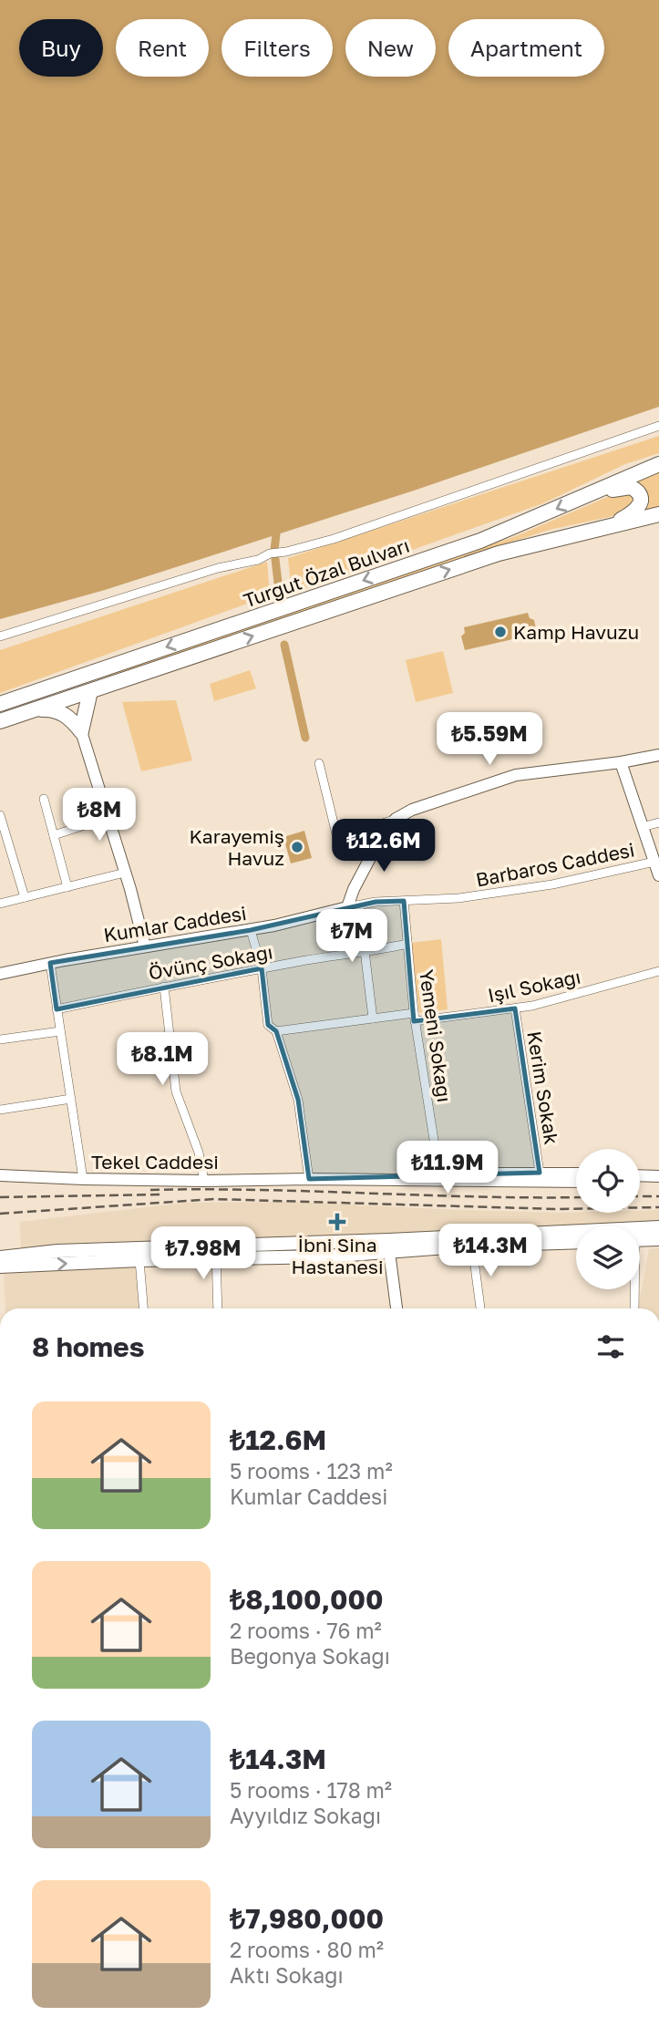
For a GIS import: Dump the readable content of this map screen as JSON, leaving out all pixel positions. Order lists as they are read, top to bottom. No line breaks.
{"streets":{"highway":["Turgut Özal Bulvarı"],"street":["Barbaros Caddesi","Kumlar Caddesi","Övünç Sokağı","Işıl Sokağı","Yemeni Sokağı","Kerim Sokak","Tekel Caddesi"]},"crossings":[["Barbaros Caddesi","Kumlar Caddesi"],["Barbaros Caddesi","Yemeni Sokağı"],["Övünç Sokağı","Yemeni Sokağı"],["Işıl Sokağı","Yemeni Sokağı"],["Işıl Sokağı","Kerim Sokak"],["Yemeni Sokağı","Tekel Caddesi"],["Kerim Sokak","Tekel Caddesi"]],"places":{"other":["Kamp Havuzu","Karayemiş Havuz"],"health":["İbni Sina Hastanesi"]},"page":{"chip":["Buy","Rent","Filters","New","Apartment"],"price":["₺5.59M","₺8M","₺12.6M","₺7M","₺8.1M","₺11.9M","₺14.3M","₺7.98M"],"heading":"8 homes","list":[{"name":"₺12.6M","note":"5 rooms · 123 m² · Kumlar Caddesi"},{"name":"₺8,100,000","note":"2 rooms · 76 m² · Begonya Sokağı"},{"name":"₺14.3M","note":"5 rooms · 178 m² · Ayyıldız Sokağı"},{"name":"₺7,980,000","note":"2 rooms · 80 m² · Aktı Sokağı"}]}}
